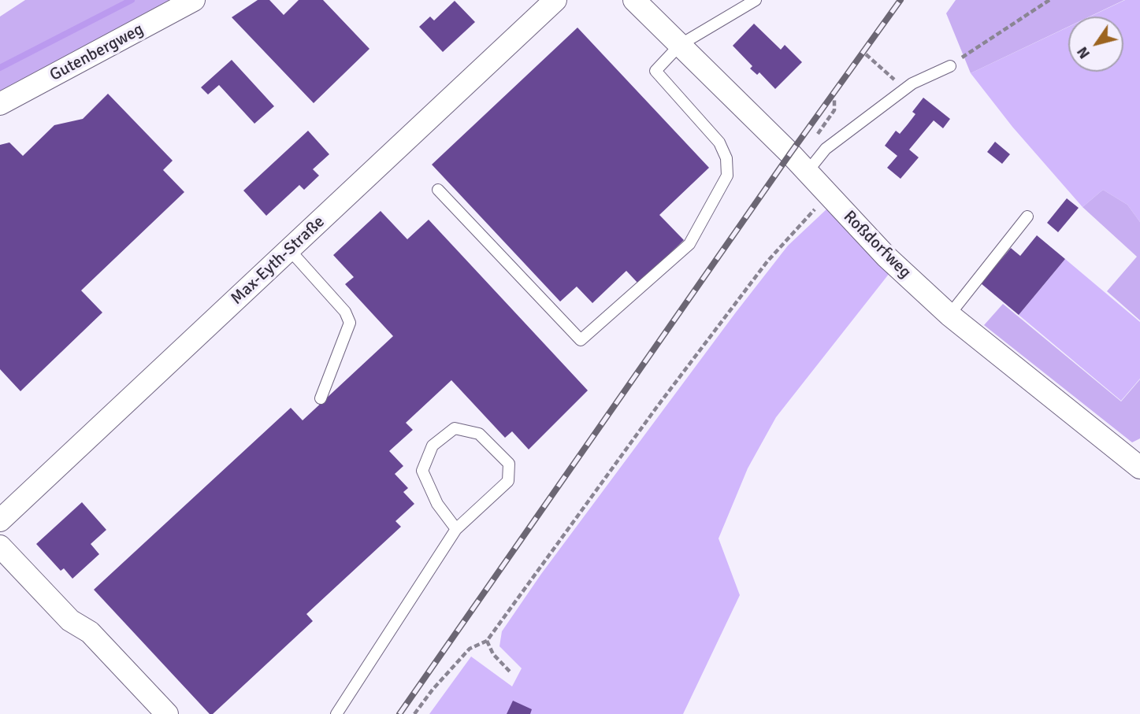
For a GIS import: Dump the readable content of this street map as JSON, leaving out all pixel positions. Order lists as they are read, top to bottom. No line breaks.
{"streets":{"street":["Gutenbergweg","Roßdorfweg","Max-Eyth-Straße"]},"north":"bottom left"}
